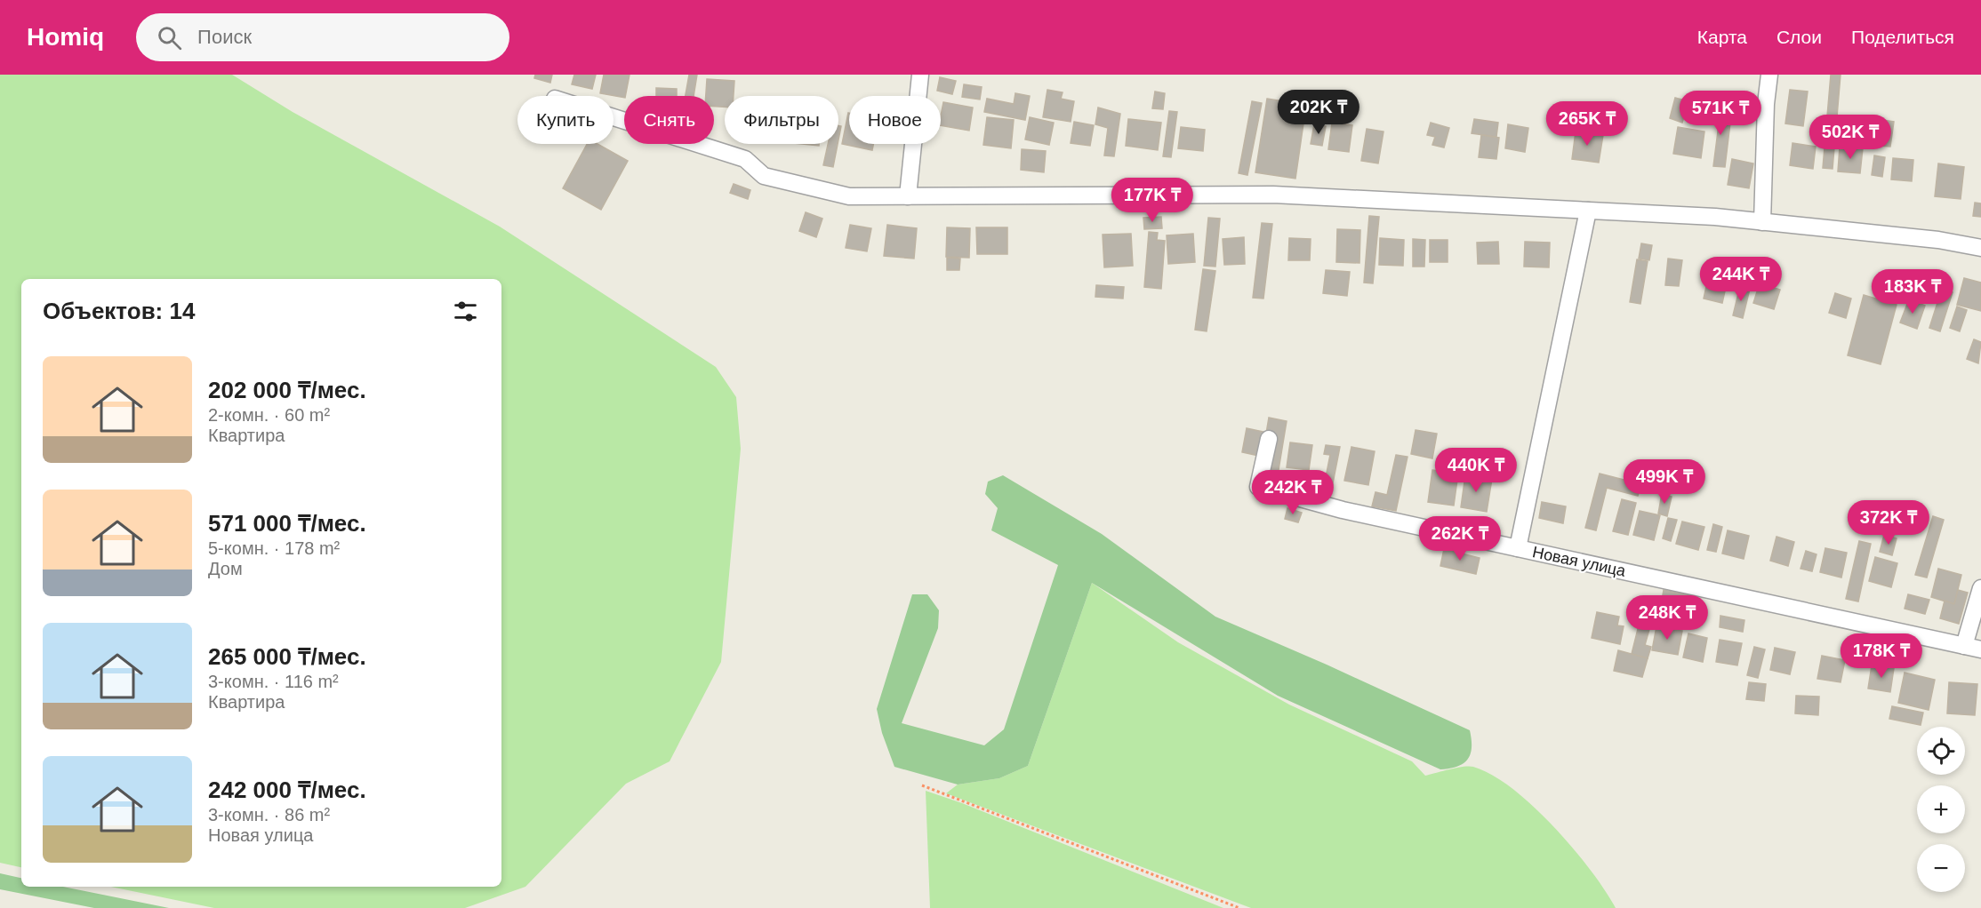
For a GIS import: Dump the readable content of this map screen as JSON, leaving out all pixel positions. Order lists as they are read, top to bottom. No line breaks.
{"streets":{"street":["Новая улица"]},"page":{"header":"Homiq","search":"Поиск","nav":["Карта","Слои","Поделиться"],"price":["202K ₸","571K ₸","265K ₸","502K ₸","177K ₸","244K ₸","183K ₸","440K ₸","499K ₸","242K ₸","372K ₸","262K ₸","248K ₸","178K ₸"],"chip":["Купить","Снять","Фильтры","Новое"],"heading":"Объектов: 14","list":[{"name":"202 000 ₸/мес.","note":"2-комн. · 60 m² · Квартира"},{"name":"571 000 ₸/мес.","note":"5-комн. · 178 m² · Дом"},{"name":"265 000 ₸/мес.","note":"3-комн. · 116 m² · Квартира"},{"name":"242 000 ₸/мес.","note":"3-комн. · 86 m² · Новая улица"}],"map_buttons":["+","−"]}}
